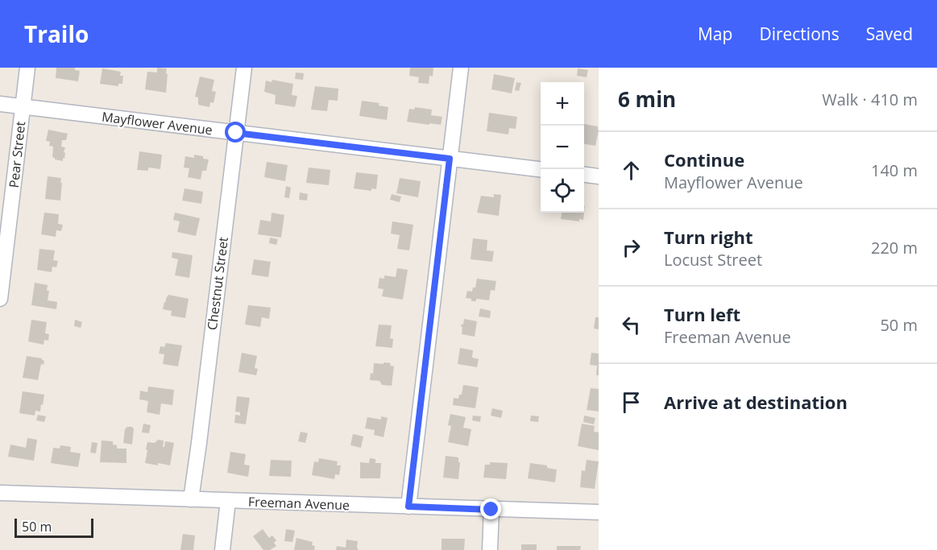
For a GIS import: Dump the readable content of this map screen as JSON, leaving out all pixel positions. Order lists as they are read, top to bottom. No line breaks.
{"streets":{"street":["Mayflower Avenue","Pear Street","Chestnut Street","Freeman Avenue"]},"crossings":[["Mayflower Avenue","Pear Street"],["Mayflower Avenue","Chestnut Street"],["Chestnut Street","Freeman Avenue"]],"scale_bar":"50 m","page":{"header":"Trailo","nav":["Map","Directions","Saved"],"heading":["6 min","Walk · 410 m"],"map_buttons":["+","−"],"list":[["Continue","Mayflower Avenue","140 m"],["Turn right","Locust Street","220 m"],["Turn left","Freeman Avenue","50 m"],"Arrive at destination"],"scale":"50 m"}}
